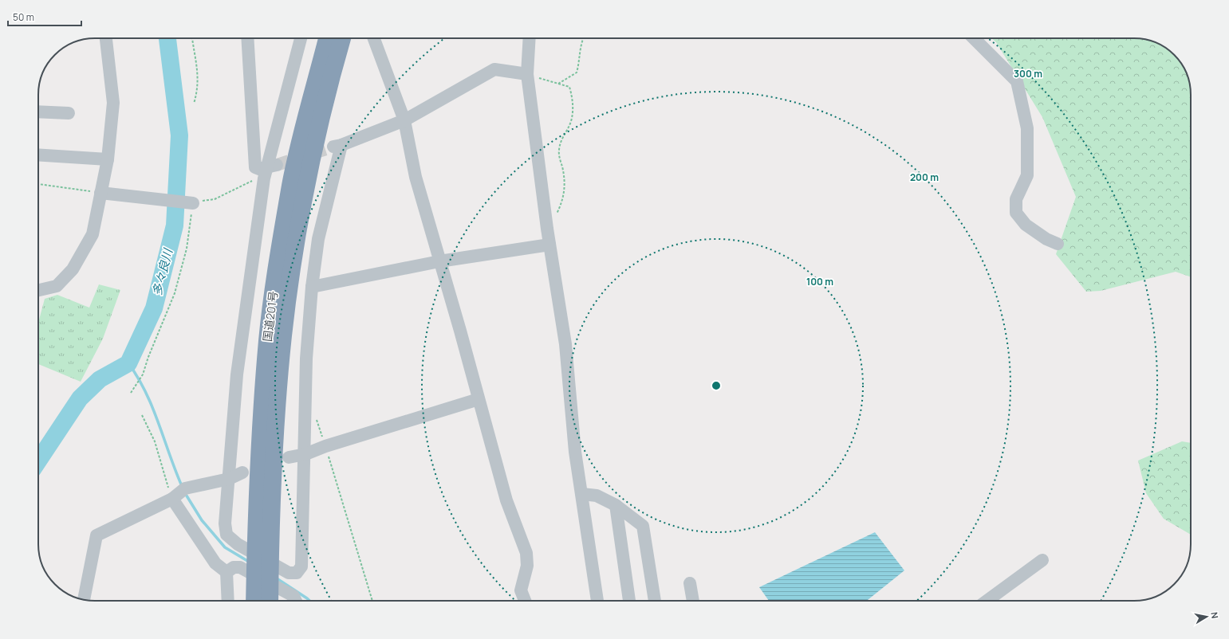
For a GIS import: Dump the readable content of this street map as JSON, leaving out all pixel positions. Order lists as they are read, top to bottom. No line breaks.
{"streets":{"highway":["国道201号"]},"water":["多々良川"],"scale_bar":"50 m","north":"right","rings":["300 m","200 m","100 m"]}
